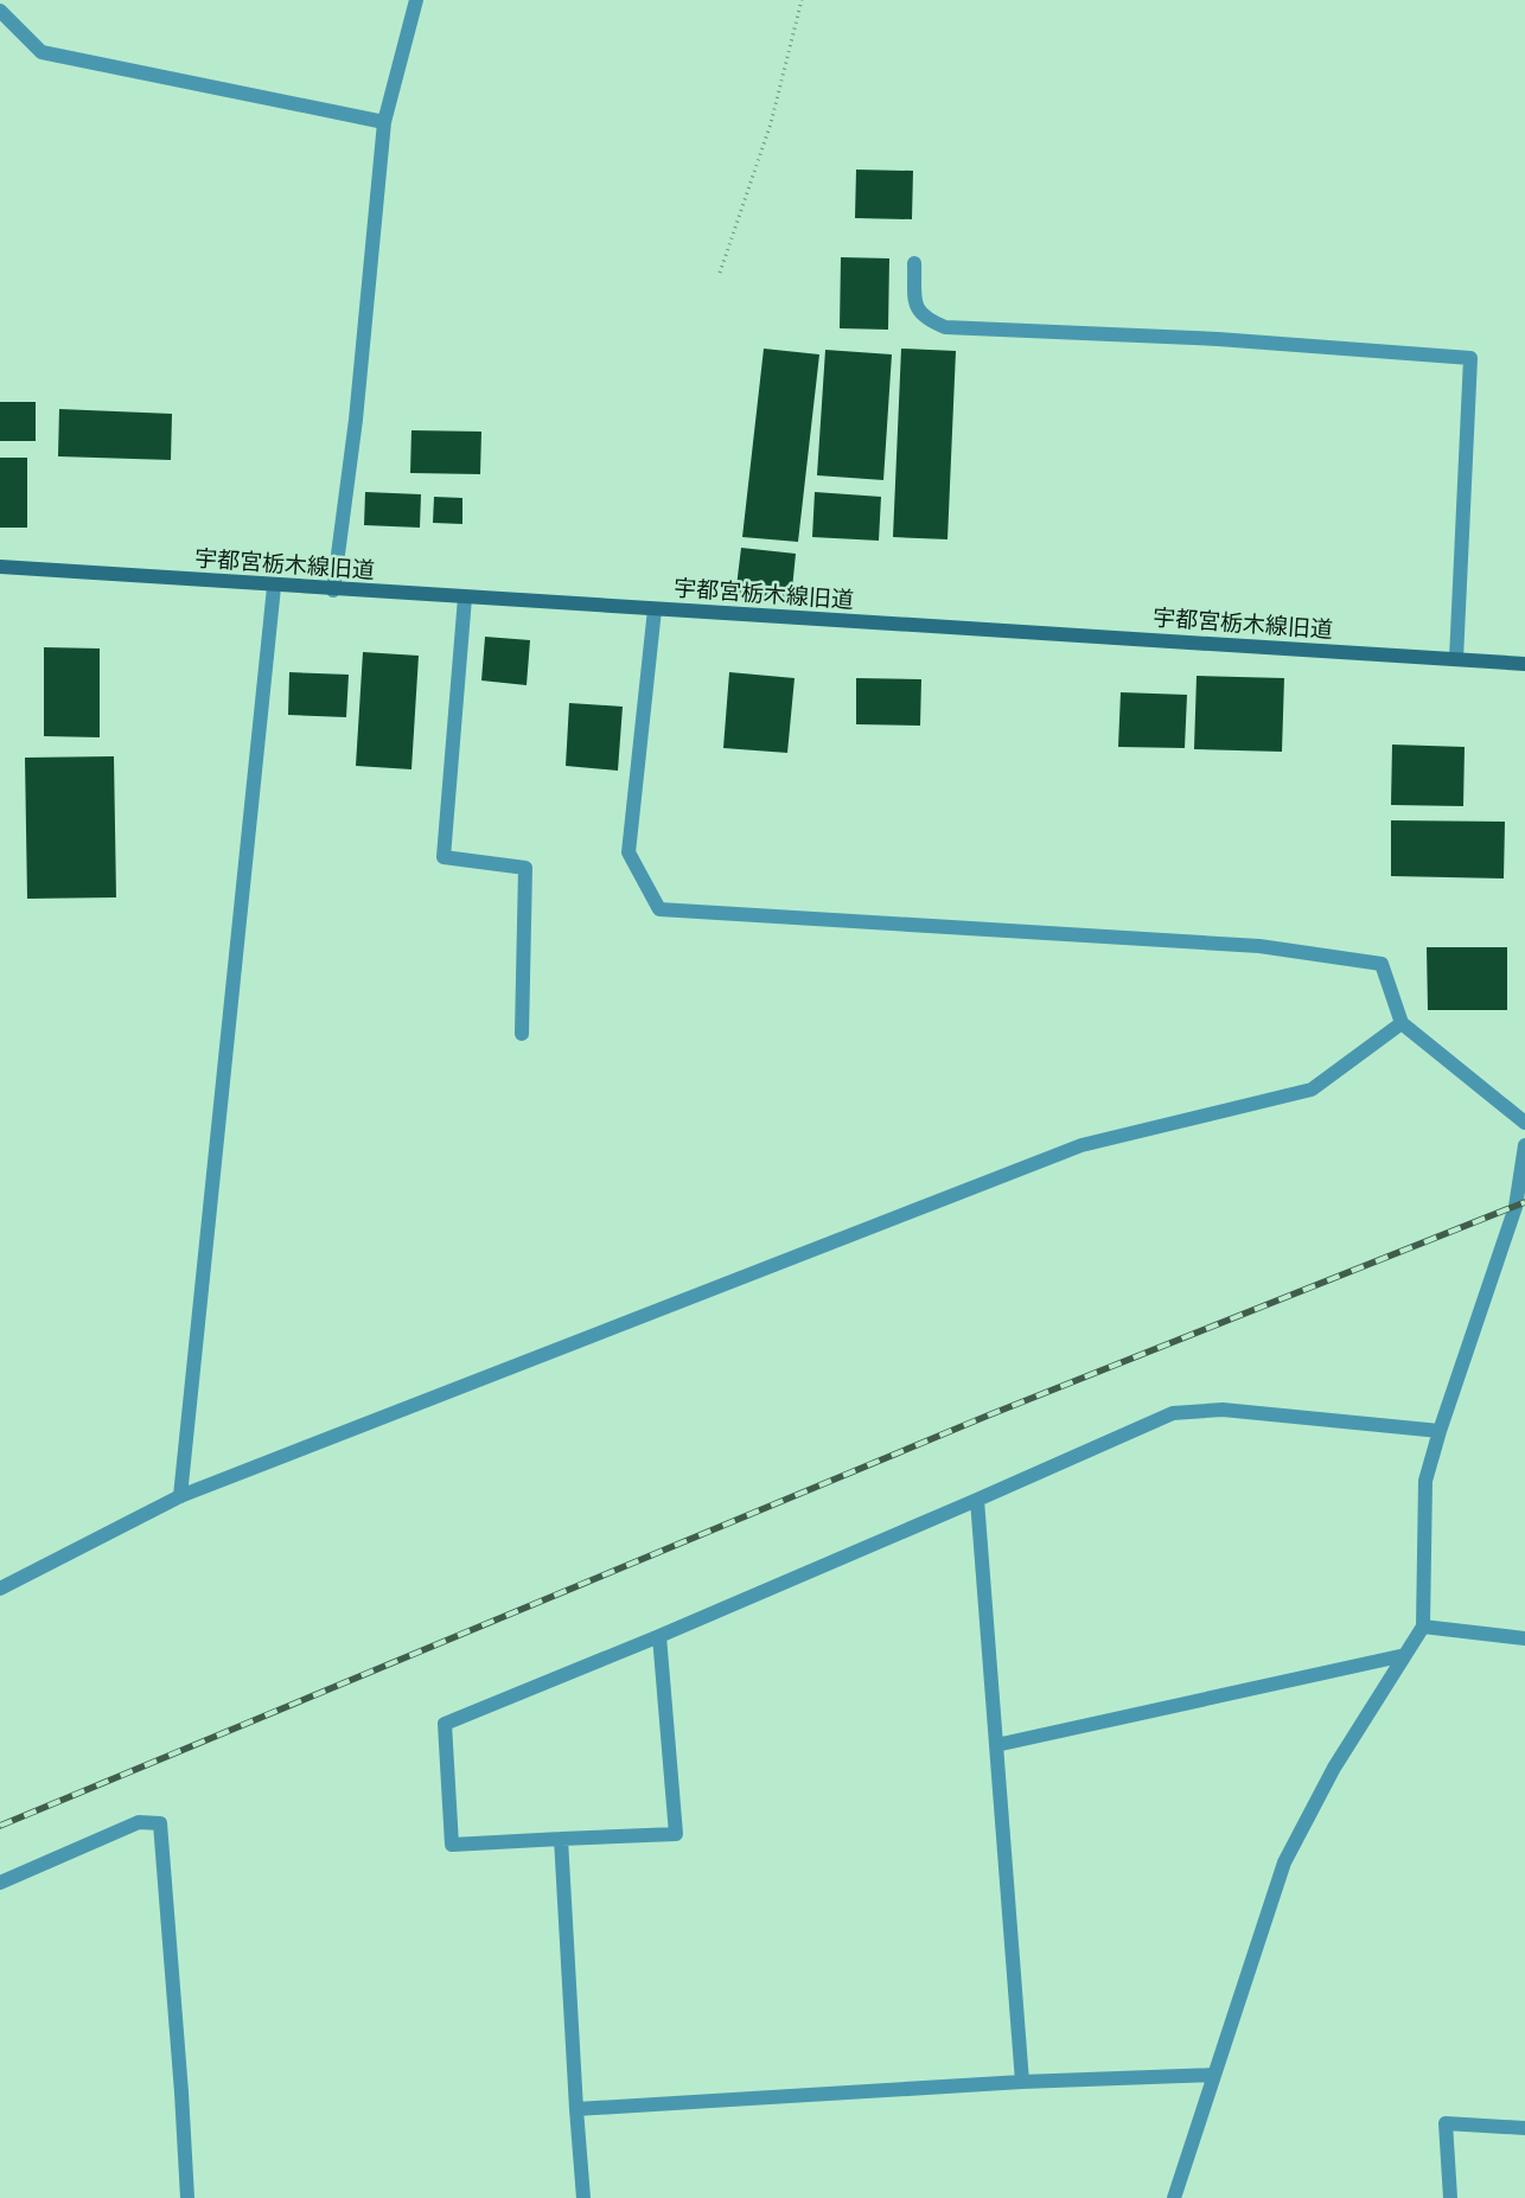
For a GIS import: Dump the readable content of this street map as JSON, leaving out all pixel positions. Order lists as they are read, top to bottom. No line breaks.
{"streets":{"street":["宇都宮栃木線旧道"]}}
